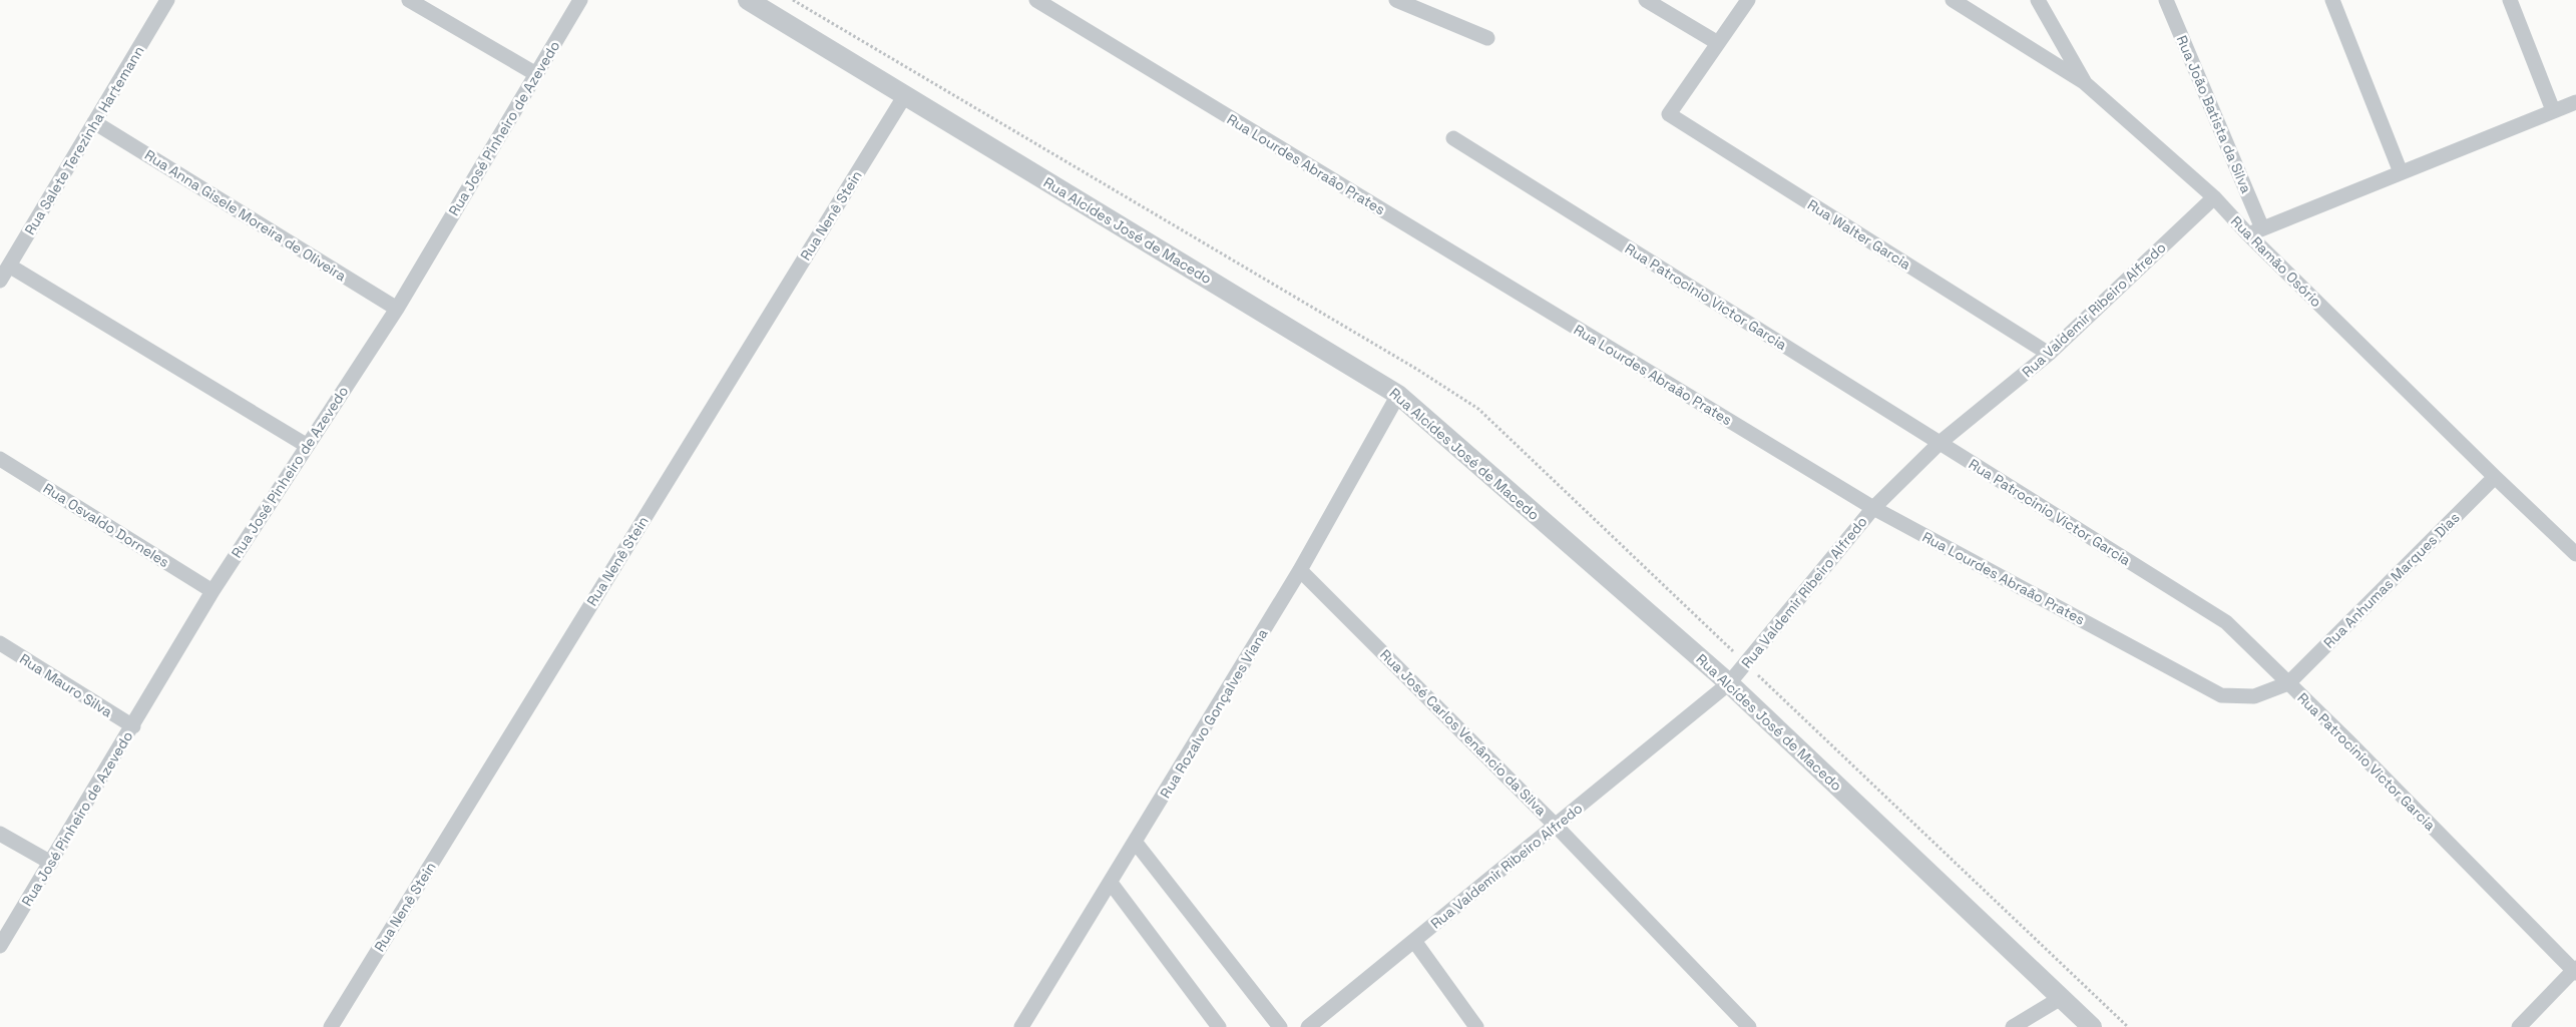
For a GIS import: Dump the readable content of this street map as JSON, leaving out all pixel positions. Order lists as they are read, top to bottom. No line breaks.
{"streets":{"street":["Rua João Batista da Silva","Rua José Pinheiro de Azevedo","Rua Salete Terezinha Hartemann","Rua Lourdes Abraão Prates","Rua Anna Gisele Moreira de Oliveira","Rua Nenê Stein","Rua Alcídes José de Macedo","Rua Walter Garcia","Rua Ramão Osório","Rua Patrocinio Victor Garcia","Rua Valdemir Ribeiro Alfredo","Rua Osvaldo Dorneles","Rua Anhumas Marques Dias","Rua Mauro Silva","Rua Rozalvo Gonçalves Viana","Rua José Carlos Venâncio da Silva"]},"crossings":[["Rua João Batista da Silva","Rua Ramão Osório"],["Rua José Pinheiro de Azevedo","Rua Anna Gisele Moreira de Oliveira"],["Rua José Pinheiro de Azevedo","Rua Osvaldo Dorneles"],["Rua José Pinheiro de Azevedo","Rua Mauro Silva"],["Rua Salete Terezinha Hartemann","Rua Anna Gisele Moreira de Oliveira"],["Rua Lourdes Abraão Prates","Rua Patrocinio Victor Garcia"],["Rua Lourdes Abraão Prates","Rua Valdemir Ribeiro Alfredo"],["Rua Lourdes Abraão Prates","Rua Anhumas Marques Dias"],["Rua Nenê Stein","Rua Alcídes José de Macedo"],["Rua Alcídes José de Macedo","Rua Valdemir Ribeiro Alfredo"],["Rua Alcídes José de Macedo","Rua Rozalvo Gonçalves Viana"],["Rua Walter Garcia","Rua Valdemir Ribeiro Alfredo"],["Rua Ramão Osório","Rua Valdemir Ribeiro Alfredo"],["Rua Ramão Osório","Rua Anhumas Marques Dias"],["Rua Patrocinio Victor Garcia","Rua Valdemir Ribeiro Alfredo"],["Rua Patrocinio Victor Garcia","Rua Anhumas Marques Dias"],["Rua Valdemir Ribeiro Alfredo","Rua José Carlos Venâncio da Silva"],["Rua Rozalvo Gonçalves Viana","Rua José Carlos Venâncio da Silva"]]}
